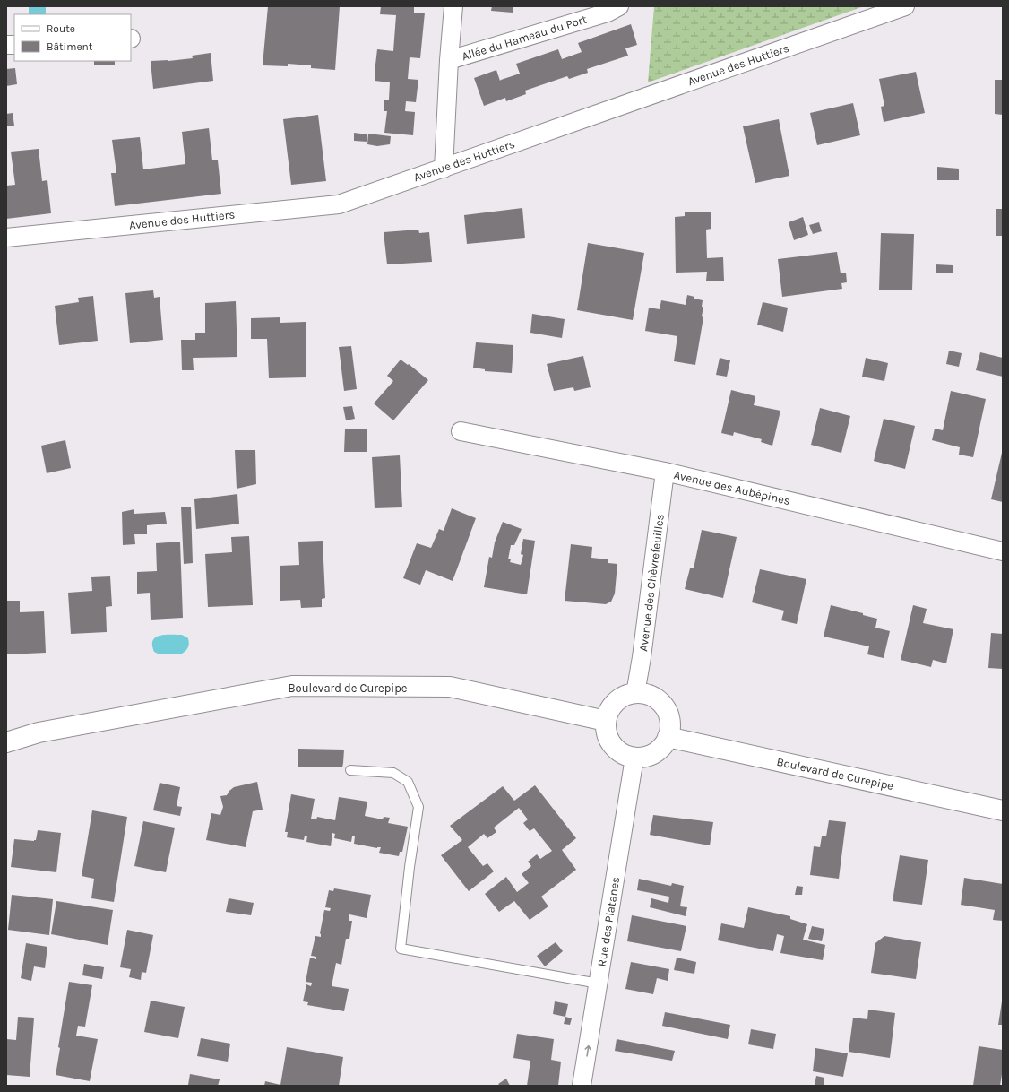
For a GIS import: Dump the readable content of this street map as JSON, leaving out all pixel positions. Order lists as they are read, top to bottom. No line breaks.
{"streets":{"main road":["Boulevard de Curepipe"],"street":["Allée du Hameau du Port","Avenue des Huttiers","Avenue des Aubépines","Avenue des Chèvrefeuilles","Rue des Platanes"]},"crossings":[["Allée du Hameau du Port","Avenue des Huttiers"],["Avenue des Aubépines","Avenue des Chèvrefeuilles"],["Avenue des Chèvrefeuilles","Boulevard de Curepipe"],["Avenue des Chèvrefeuilles","Rue des Platanes"],["Boulevard de Curepipe","Rue des Platanes"]],"legend":["Route","Bâtiment"]}
